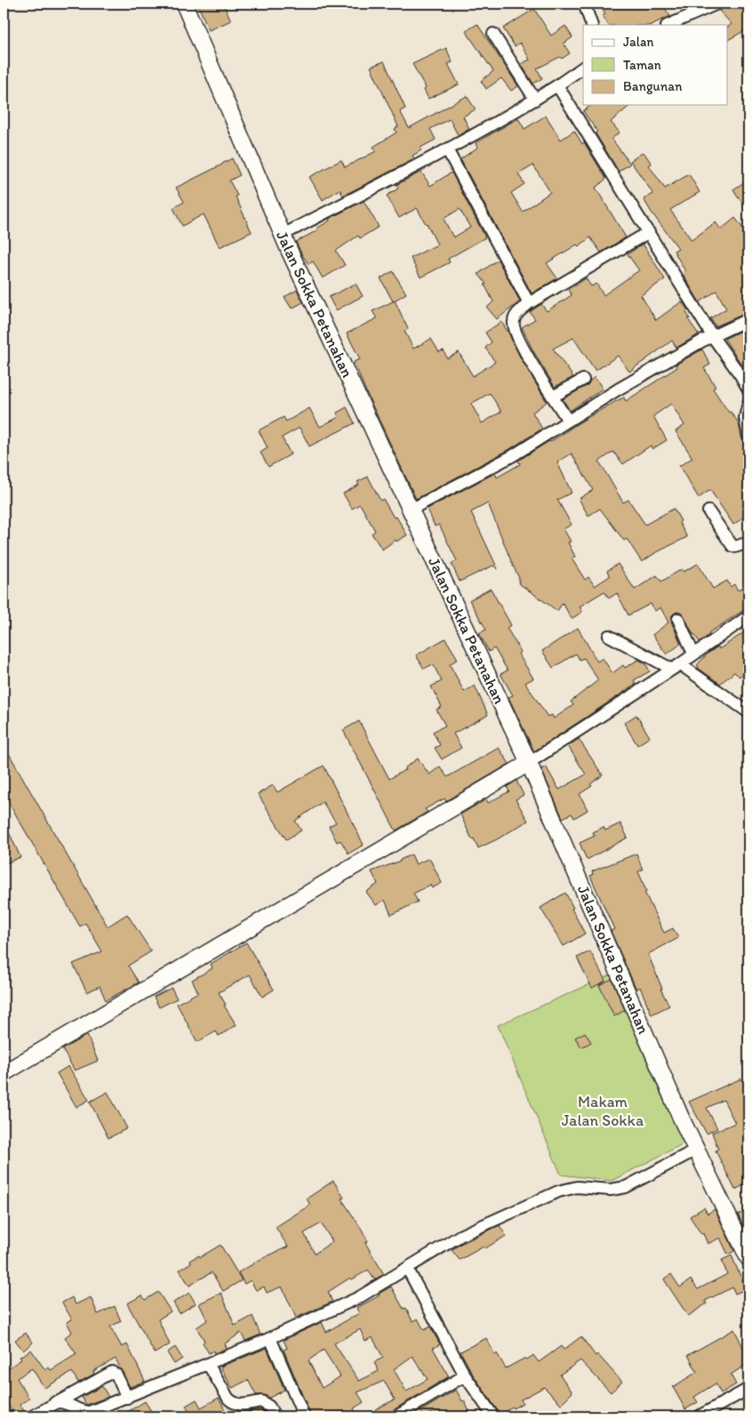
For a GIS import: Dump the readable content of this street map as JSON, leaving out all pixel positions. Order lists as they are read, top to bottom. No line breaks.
{"streets":{"street":["Jalan Sokka Petanahan"]},"parks":["Makam Jalan Sokka"],"legend":["Jalan","Taman","Bangunan"]}
